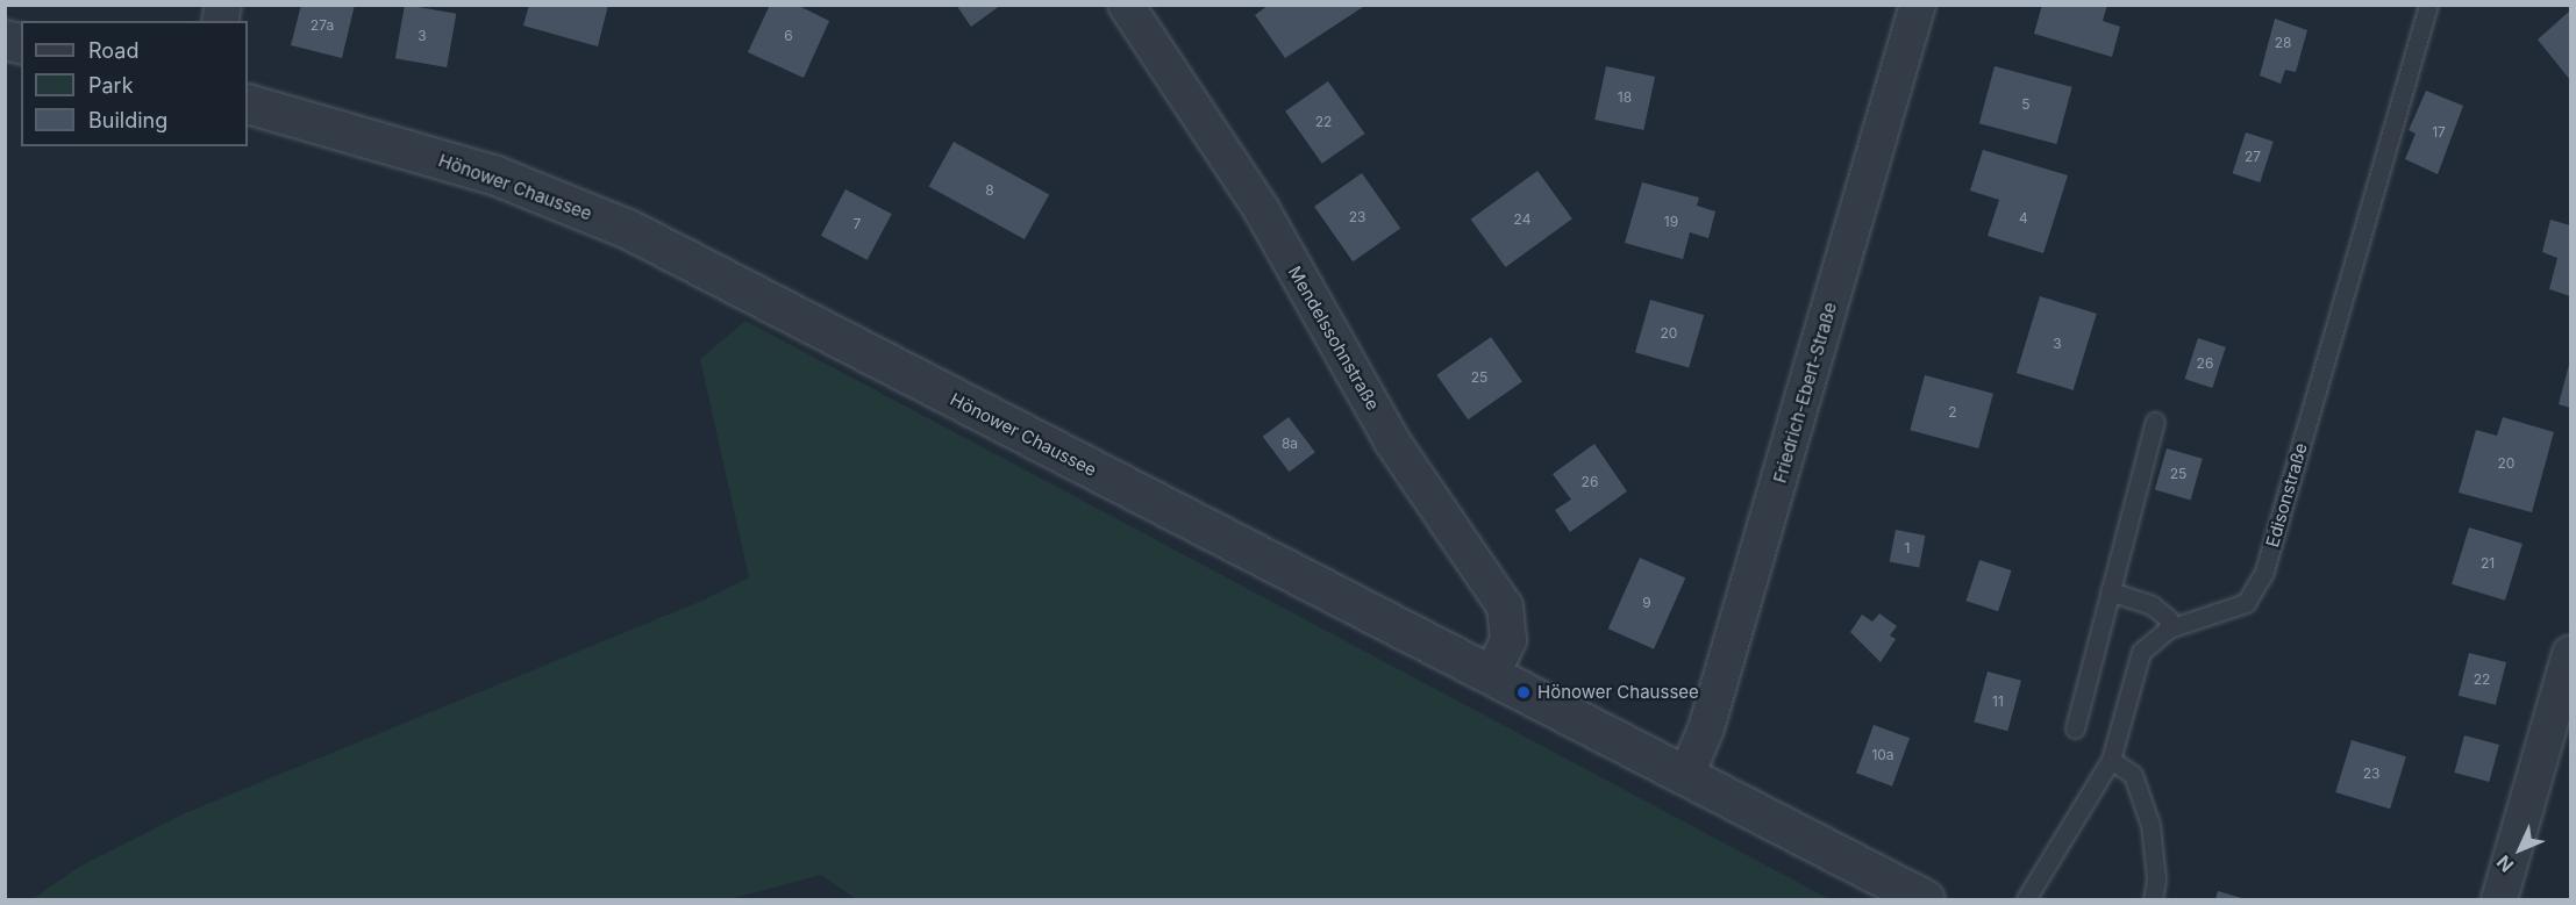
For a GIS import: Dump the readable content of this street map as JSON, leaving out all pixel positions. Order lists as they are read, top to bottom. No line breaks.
{"streets":{"street":["Hönower Chaussee","Mendelssohnstraße","Friedrich-Ebert-Straße"],"lane":["Edisonstraße"]},"crossings":[["Hönower Chaussee","Mendelssohnstraße"],["Hönower Chaussee","Friedrich-Ebert-Straße"]],"places":["Hönower Chaussee"],"house_numbers":["27a","3","6","28","18","5","22","17","27","8","23","4","24","19","7","20","3","26","25","2","8a","20","25","26","1","21","9","22","11","10a","23"],"legend":["Road","Park","Building"],"north":"bottom left"}
